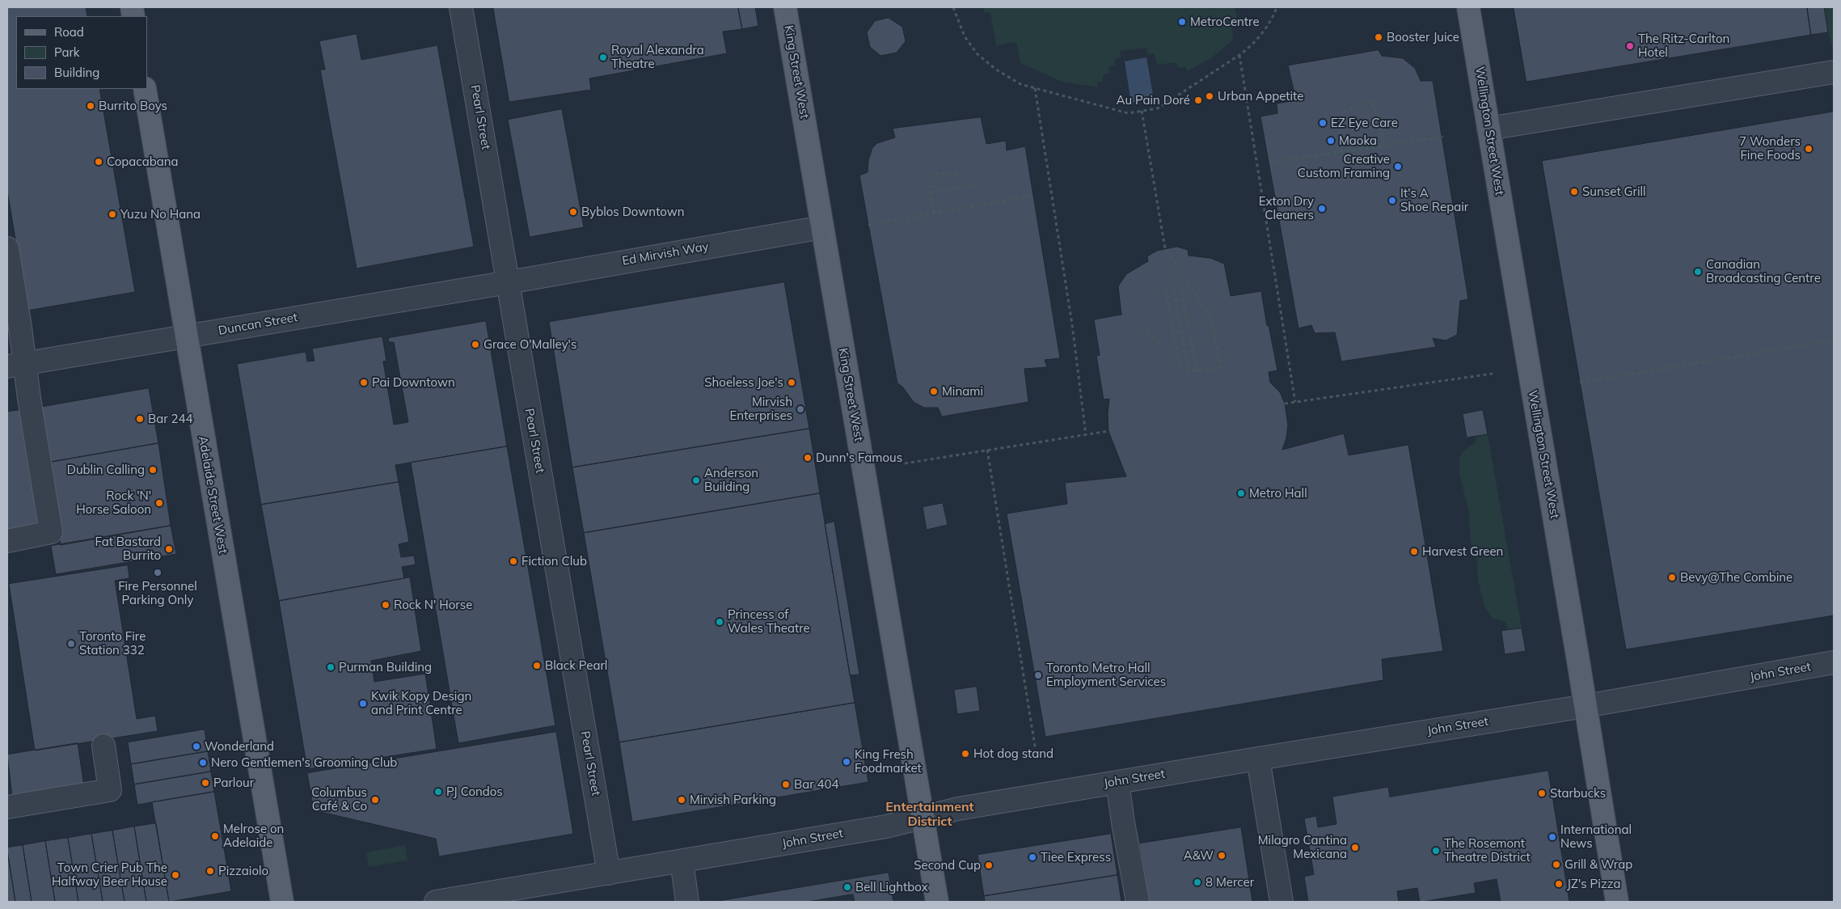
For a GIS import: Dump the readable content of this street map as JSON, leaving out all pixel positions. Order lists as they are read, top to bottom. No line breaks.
{"streets":{"main road":["King Street West","Wellington Street West","Adelaide Street West"],"street":["Pearl Street","Ed Mirvish Way","Duncan Street","John Street"]},"crossings":[["King Street West","Ed Mirvish Way"],["King Street West","John Street"],["Pearl Street","Ed Mirvish Way"],["Pearl Street","Duncan Street"],["Pearl Street","John Street"],["Wellington Street West","John Street"],["Ed Mirvish Way","Duncan Street"],["Duncan Street","Adelaide Street West"]],"districts":["Entertainment District"],"places":["MetroCentre","Booster Juice","The Ritz-Carlton Hotel","Royal Alexandra Theatre","Urban Appetite","Au Pain Doré","Burrito Boys","EZ Eye Care","Maoka","7 Wonders Fine Foods","Copacabana","Creative Custom Framing","Sunset Grill","It's A Shoe Repair","Exton Dry Cleaners","Byblos Downtown","Yuzu No Hana","Canadian Broadcasting Centre","Grace O'Malley's","Pai Downtown","Shoeless Joe's","Minami","Mirvish Enterprises","Bar 244","Dunn's Famous","Dublin Calling","Anderson Building","Metro Hall","Rock 'N' Horse Saloon","Fat Bastard Burrito","Harvest Green","Fiction Club","Fire Personnel Parking Only","Bevy@The Combine","Rock N' Horse","Princess of Wales Theatre","Toronto Fire Station 332","Black Pearl","Purman Building","Toronto Metro Hall Employment Services","Kwik Kopy Design and Print Centre","Wonderland","Hot dog stand","King Fresh Foodmarket","Nero Gentlemen's Grooming Club","Parlour","Bar 404","PJ Condos","Starbucks","Columbus Café & Co","Mirvish Parking","Melrose on Adelaide","International News","Milagro Cantina Mexicana","The Rosemont Theatre District","A&W","Tiee Express","Grill & Wrap","Second Cup","Pizzaiolo","Town Crier Pub The Halfway Beer House","8 Mercer","JZ's Pizza","Bell Lightbox"],"legend":["Road","Park","Building"]}
